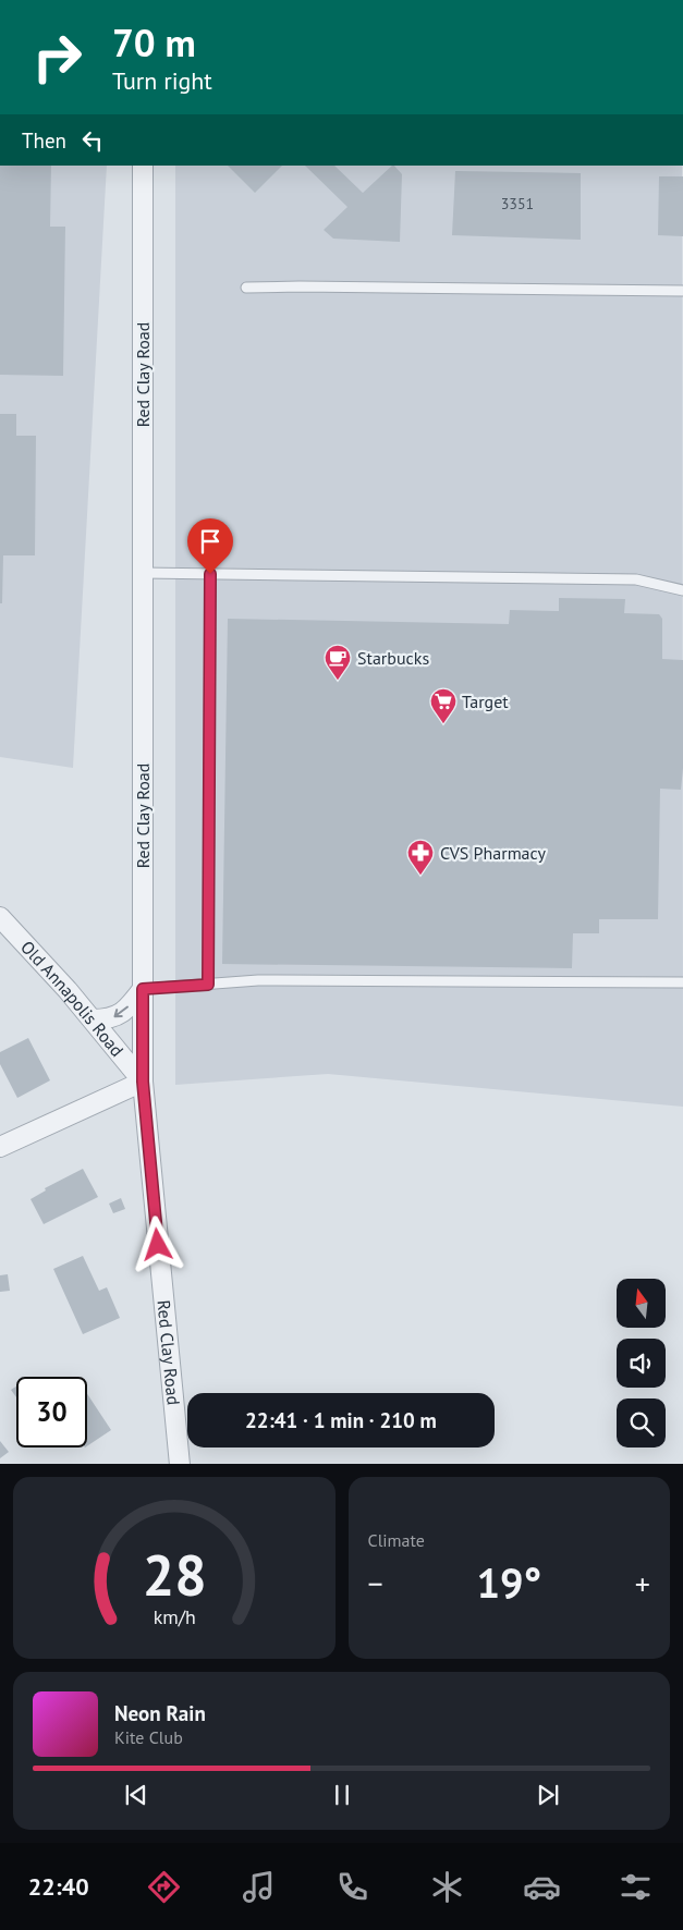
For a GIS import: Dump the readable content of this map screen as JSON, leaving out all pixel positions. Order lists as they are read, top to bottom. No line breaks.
{"streets":{"street":["Red Clay Road","Old Annapolis Road"]},"crossings":[["Red Clay Road","Old Annapolis Road"]],"places":{"cafe":["Starbucks"],"supermarket":["Target"],"pharmacy":["CVS Pharmacy"]},"house_numbers":["3351"],"north":"top","page":{"turn":["70 m","Turn right"],"then":"Then","limit":"30","trip":"22:41 · 1 min · 210 m","tile":"Climate","heat":["−","19°","+"],"song":["Neon Rain","Kite Club"],"tabs":"22:40","gauge":["28","km/h"]}}
